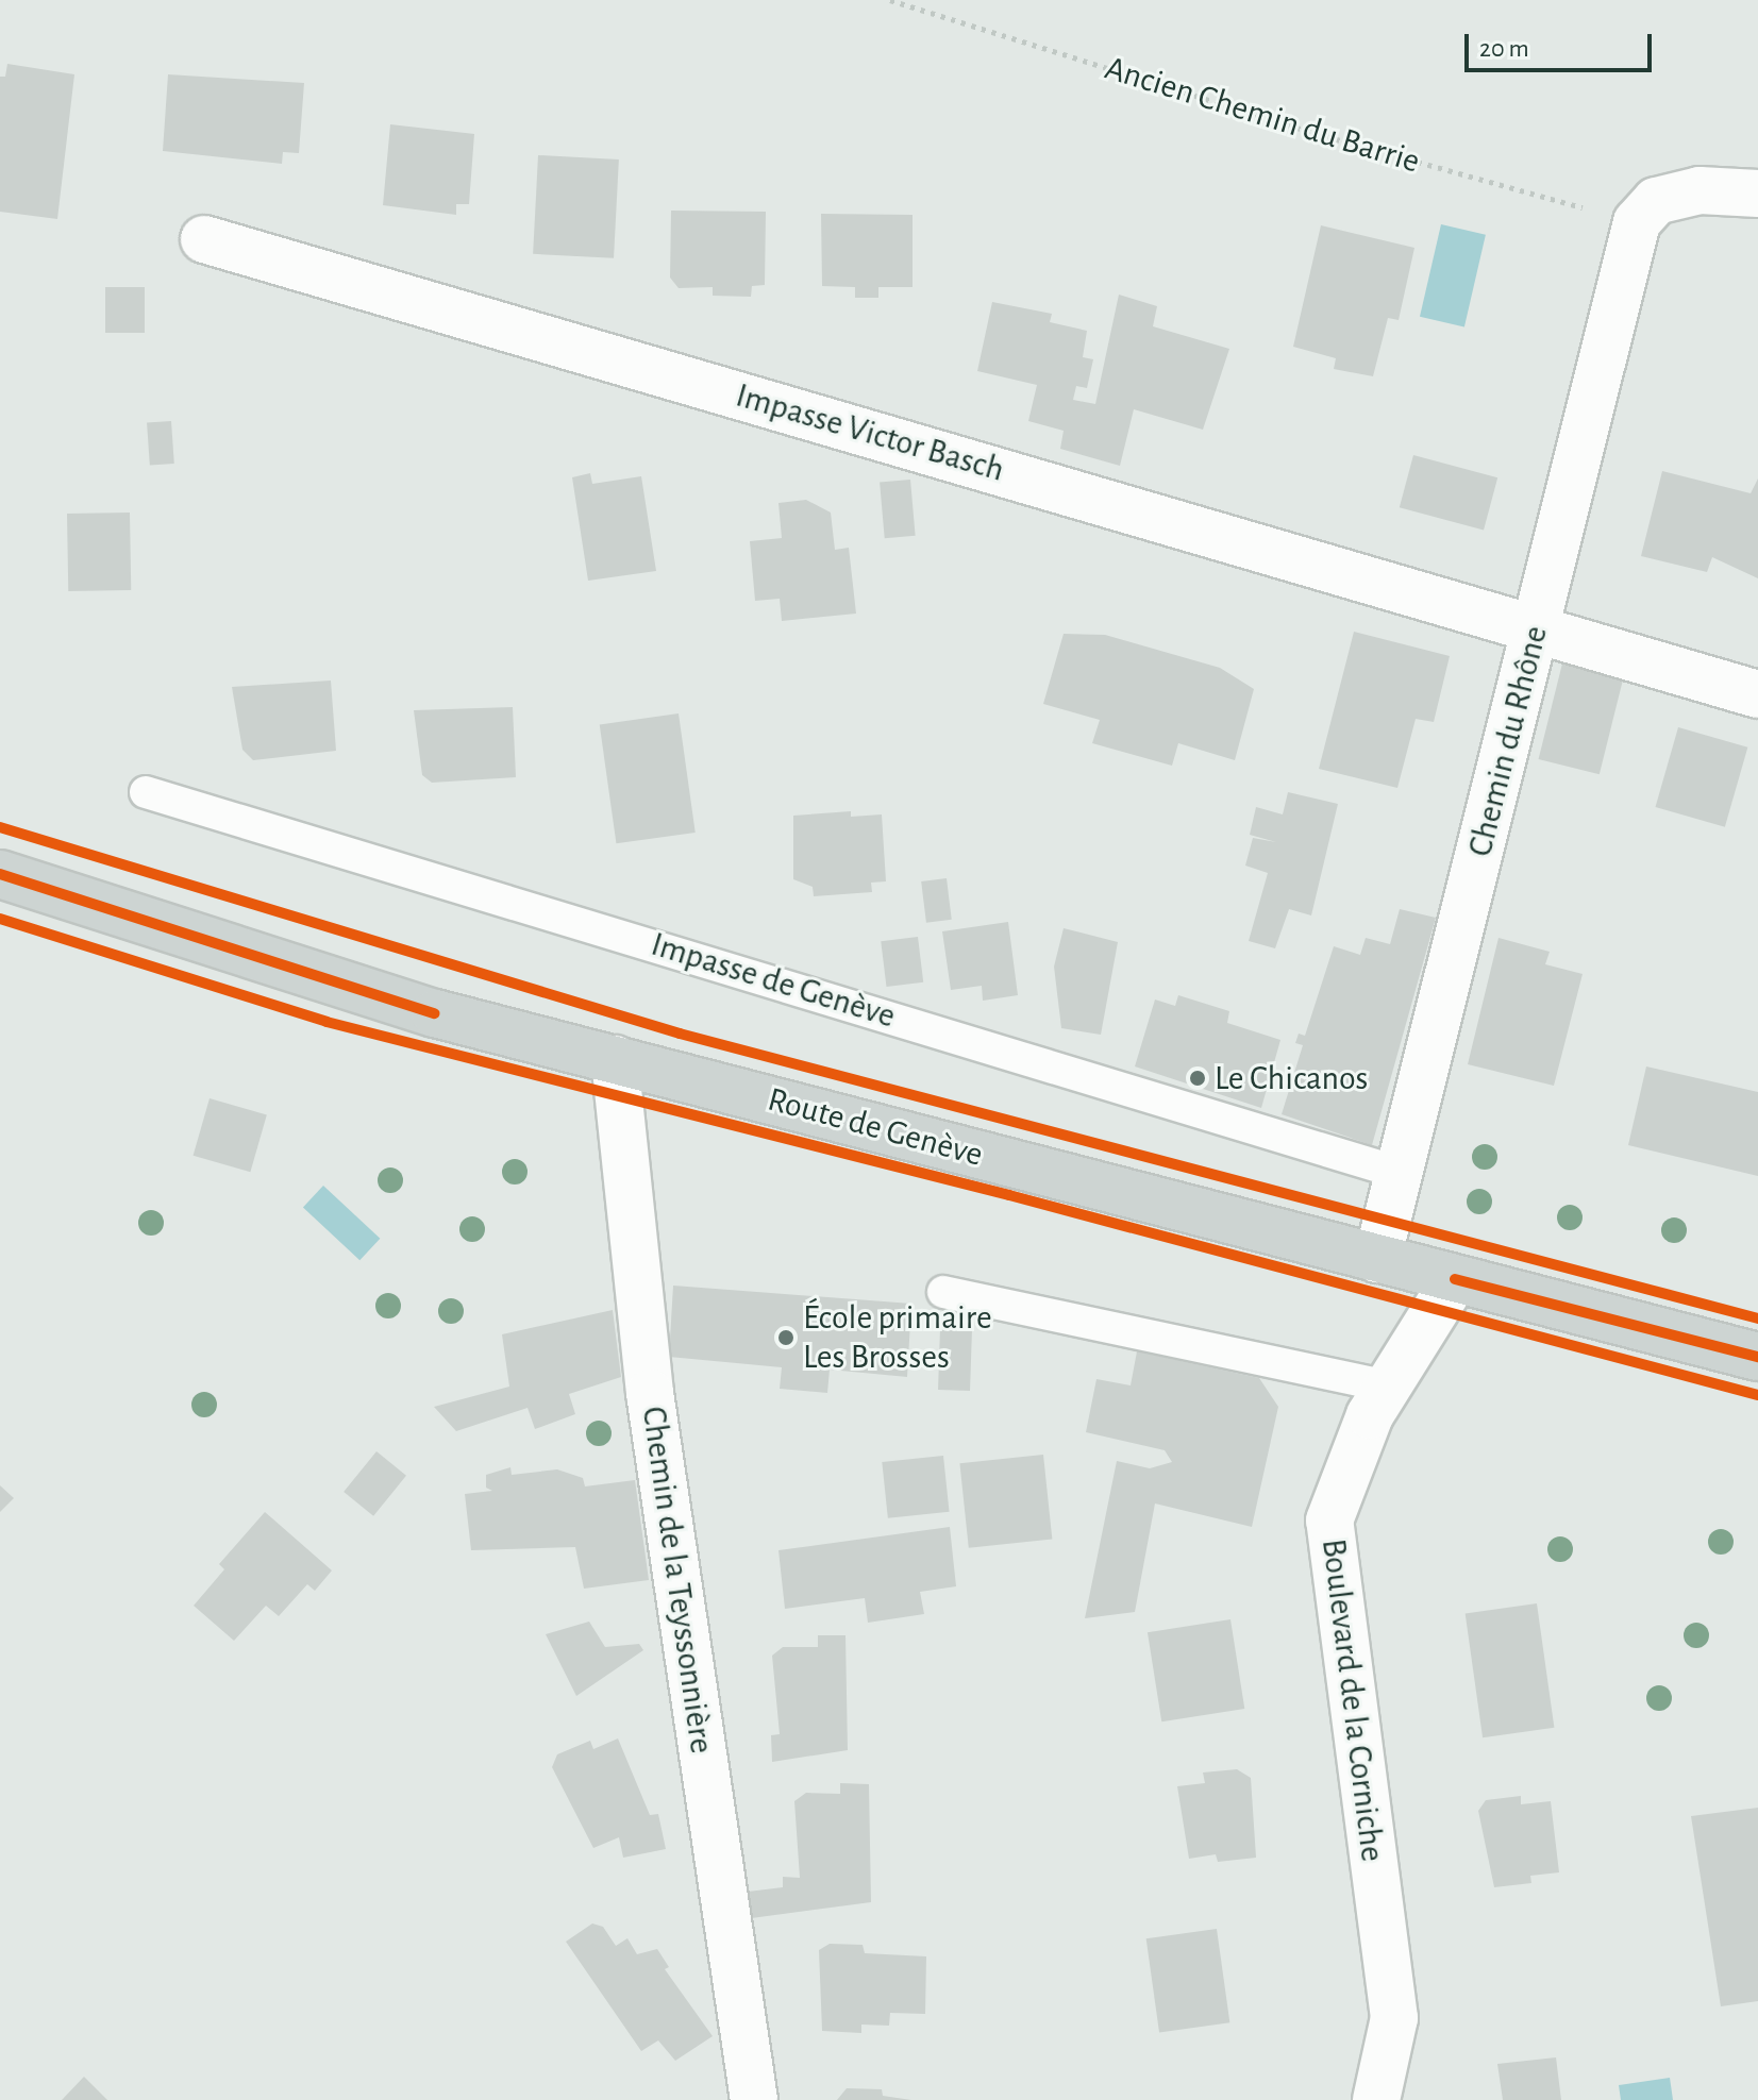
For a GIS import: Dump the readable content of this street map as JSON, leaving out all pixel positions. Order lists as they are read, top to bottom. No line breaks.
{"streets":{"main road":["Route de Genève"],"street":["Impasse Victor Basch","Chemin du Rhône","Chemin de la Teyssonnière","Boulevard de la Corniche"],"lane":["Impasse de Genève"],"path":["Ancien Chemin du Barrie"]},"crossings":[["Ancien Chemin du Barrie","Chemin du Rhône"],["Impasse Victor Basch","Chemin du Rhône"],["Chemin du Rhône","Impasse de Genève"],["Chemin du Rhône","Route de Genève"],["Route de Genève","Chemin de la Teyssonnière"],["Route de Genève","Boulevard de la Corniche"]],"places":["Le Chicanos","École primaire Les Brosses"],"scale_bar":"20 m"}
